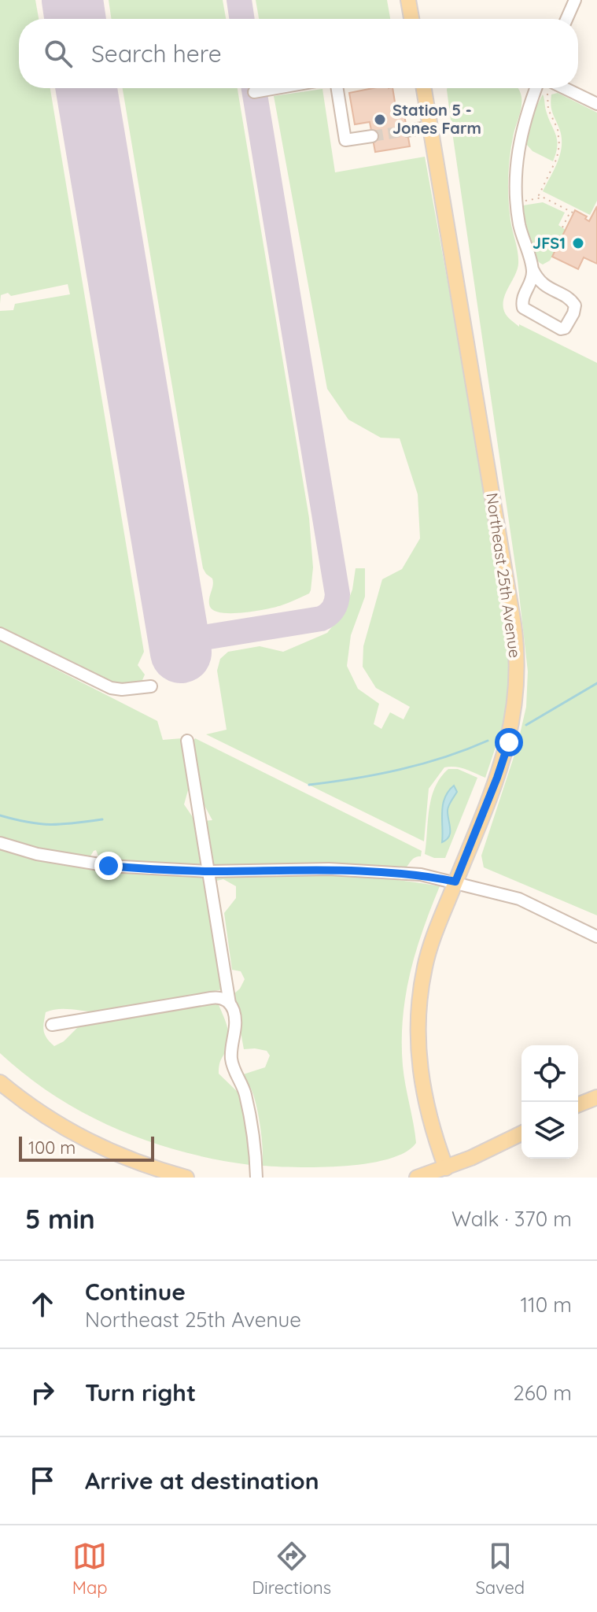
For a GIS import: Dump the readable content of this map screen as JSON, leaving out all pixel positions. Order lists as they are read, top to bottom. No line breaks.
{"streets":{"main road":["Northeast 25th Avenue"]},"places":["Station 5 - Jones Farm","JFS1"],"scale_bar":"100 m","page":{"search":"Search here","scale":"100 m","heading":["5 min","Walk · 370 m"],"list":[["Continue","Northeast 25th Avenue","110 m"],["Turn right","260 m"],"Arrive at destination"],"nav":["Map","Directions","Saved"]}}
